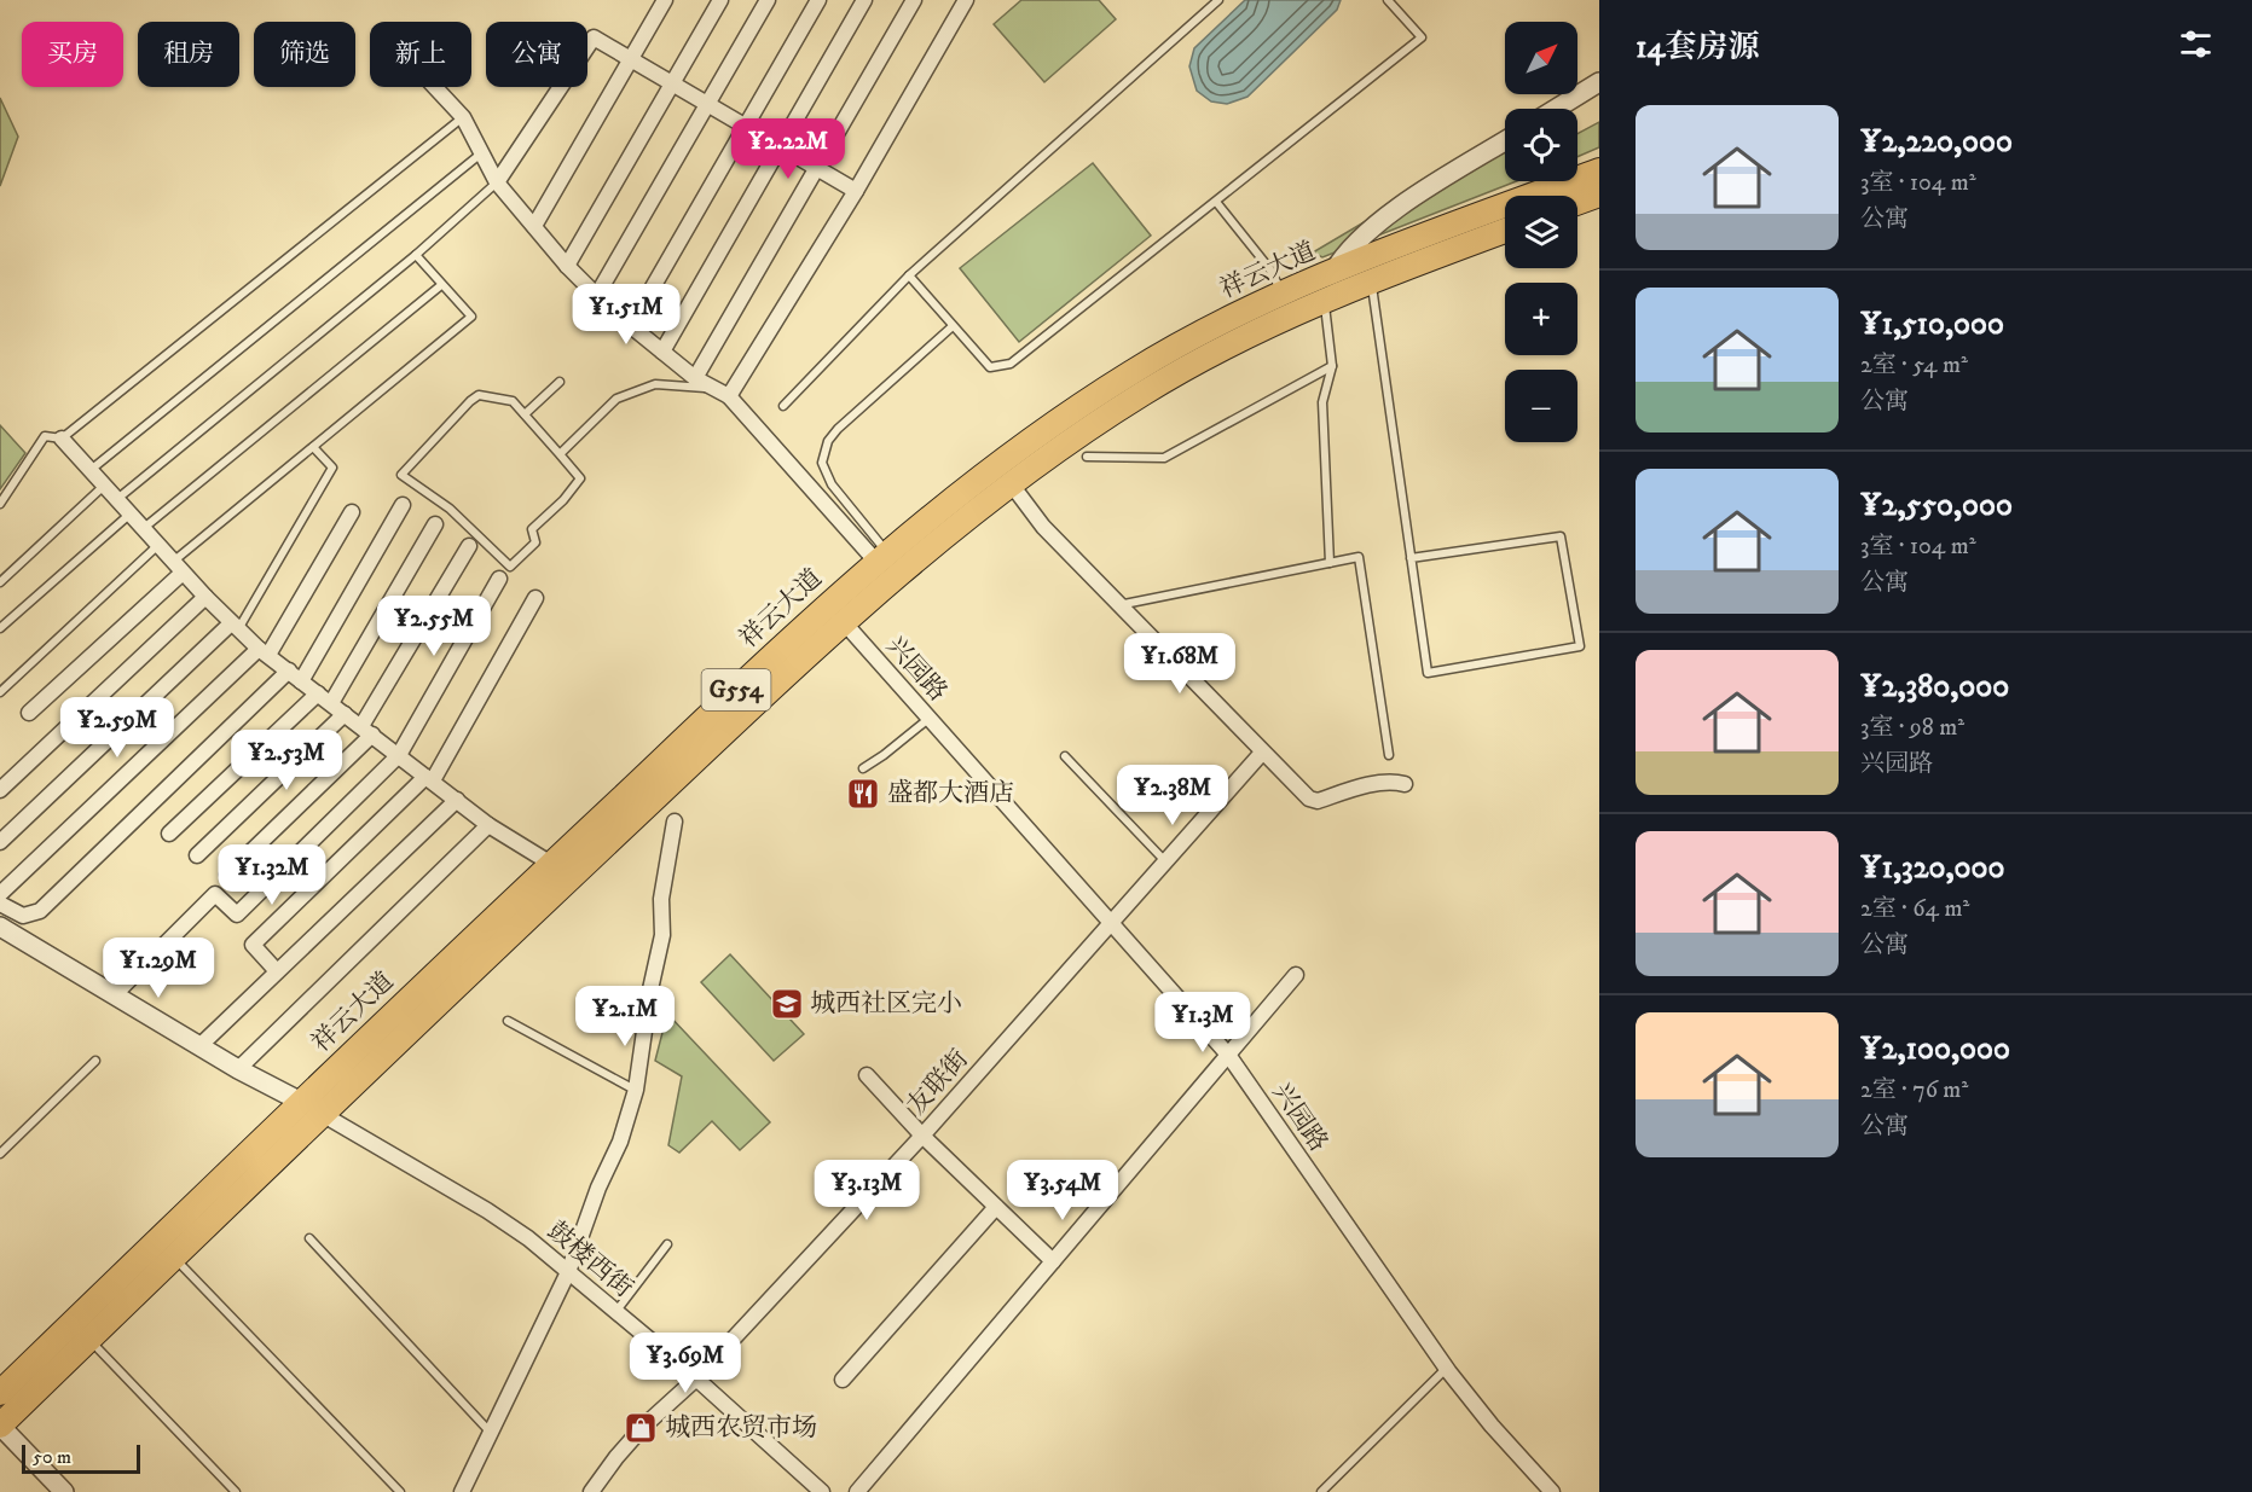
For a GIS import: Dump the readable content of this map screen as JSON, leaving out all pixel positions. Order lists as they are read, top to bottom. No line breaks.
{"streets":{"highway":["祥云大道","G554"],"street":["兴园路","友联街","鼓楼西街"]},"crossings":[["祥云大道","兴园路"],["祥云大道","鼓楼西街"],["兴园路","友联街"],["友联街","鼓楼西街"]],"places":{"restaurant":["盛都大酒店"],"school or university":["城西社区完小"],"shop":["城西农贸市场"]},"scale_bar":"50 m","north":"top right","page":{"heading":"14套房源","map_buttons":["+","−"],"chip":["买房","租房","筛选","新上","公寓"],"list":[{"name":"¥2,220,000","note":"3室 · 104 m² · 公寓"},{"name":"¥1,510,000","note":"2室 · 54 m² · 公寓"},{"name":"¥2,550,000","note":"3室 · 104 m² · 公寓"},{"name":"¥2,380,000","note":"3室 · 98 m² · 兴园路"},{"name":"¥1,320,000","note":"2室 · 64 m² · 公寓"},{"name":"¥2,100,000","note":"2室 · 76 m² · 公寓"}],"price":["¥2.22M","¥1.51M","¥2.55M","¥1.68M","¥2.59M","¥2.53M","¥2.38M","¥1.32M","¥1.29M","¥2.1M","¥1.3M","¥3.13M","¥3.54M","¥3.69M"],"scale":"50 m"}}
